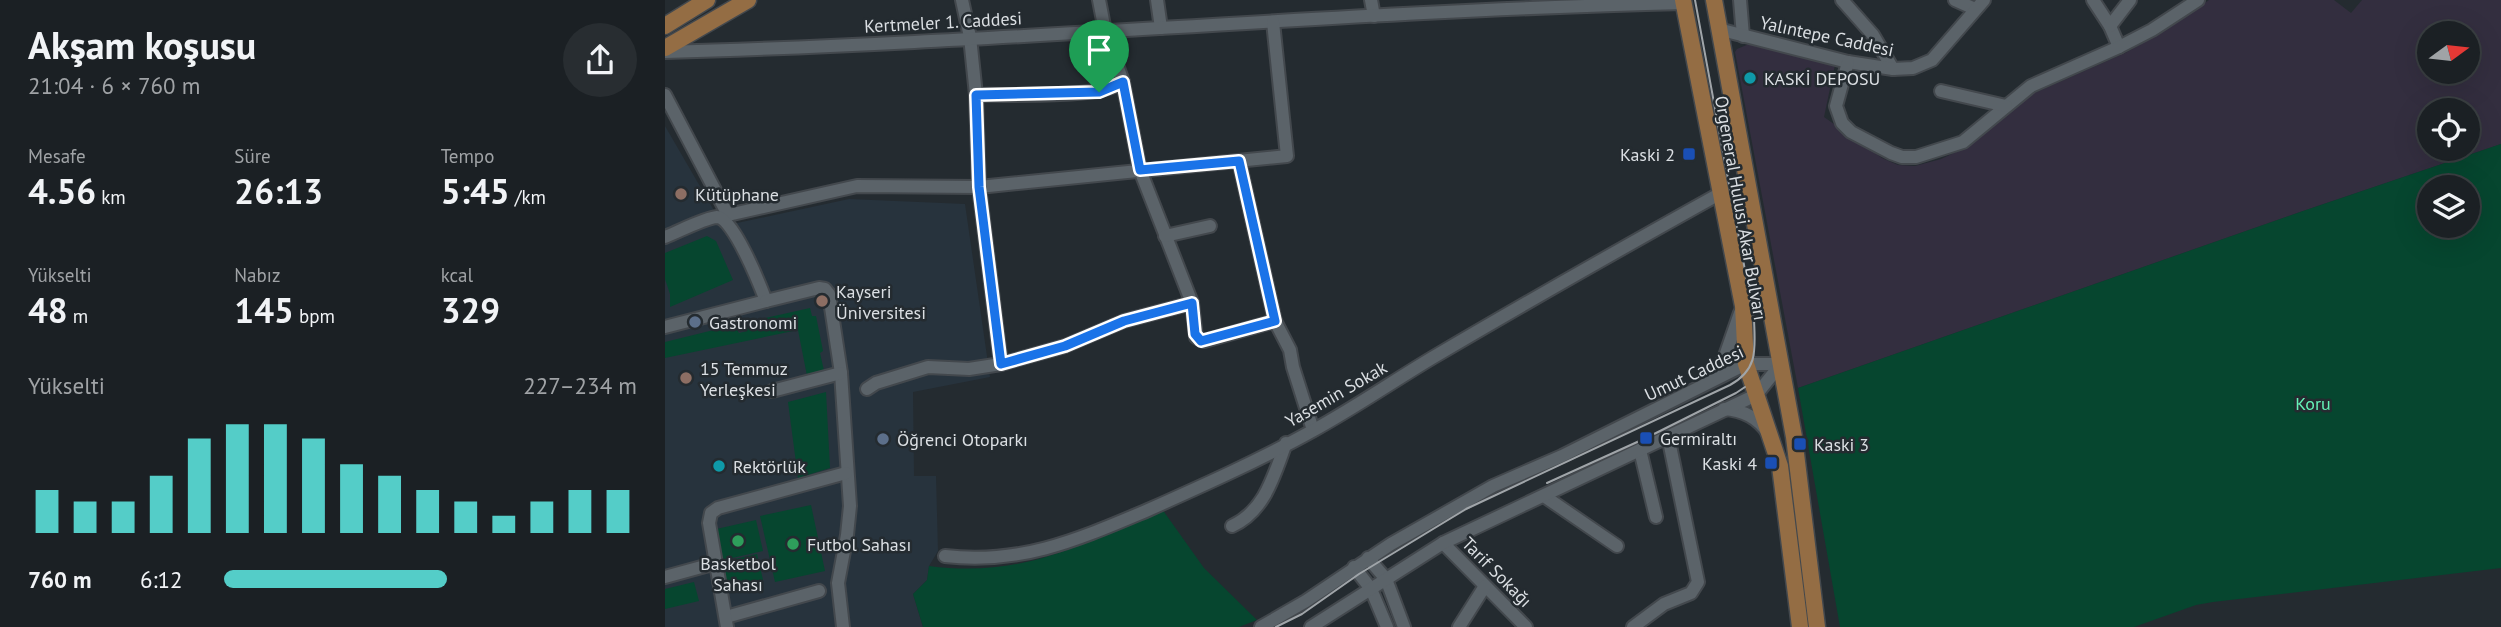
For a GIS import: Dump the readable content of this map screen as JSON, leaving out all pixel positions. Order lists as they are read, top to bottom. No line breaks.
{"streets":{"main road":["Orgeneral Hulusi Akar Bulvarı"],"street":["Kertmeler 1. Caddesi","Yalıntepe Caddesi","Umut Caddesi","Yasemin Sokak","Tarif Sokağı"]},"crossings":[["Kertmeler 1. Caddesi","Orgeneral Hulusi Akar Bulvarı"],["Yalıntepe Caddesi","Orgeneral Hulusi Akar Bulvarı"],["Orgeneral Hulusi Akar Bulvarı","Umut Caddesi"],["Orgeneral Hulusi Akar Bulvarı","Yasemin Sokak"]],"parks":["Koru"],"places":{"other":["KASKİ DEPOSU","Kütüphane","Kayseri Üniversitesi","Gastronomi","15 Temmuz Yerleşkesi","Öğrenci Otoparkı","Rektörlük","Basketbol Sahası","Futbol Sahası"],"transit":["Kaski 2","Germiraltı","Kaski 3","Kaski 4"]},"north":"right","page":{"heading":["Akşam koşusu","21:04 · 6 × 760 m"],"stats":[["Mesafe","4.56 km"],["Süre","26:13"],["Tempo","5:45 /km"],["Yükselti","48 m"],["Nabız","145 bpm"],["kcal","329"]],"chart":["Yükselti","227–234 m"],"list":[{"name":"760 m","note":"6:12"}]}}
